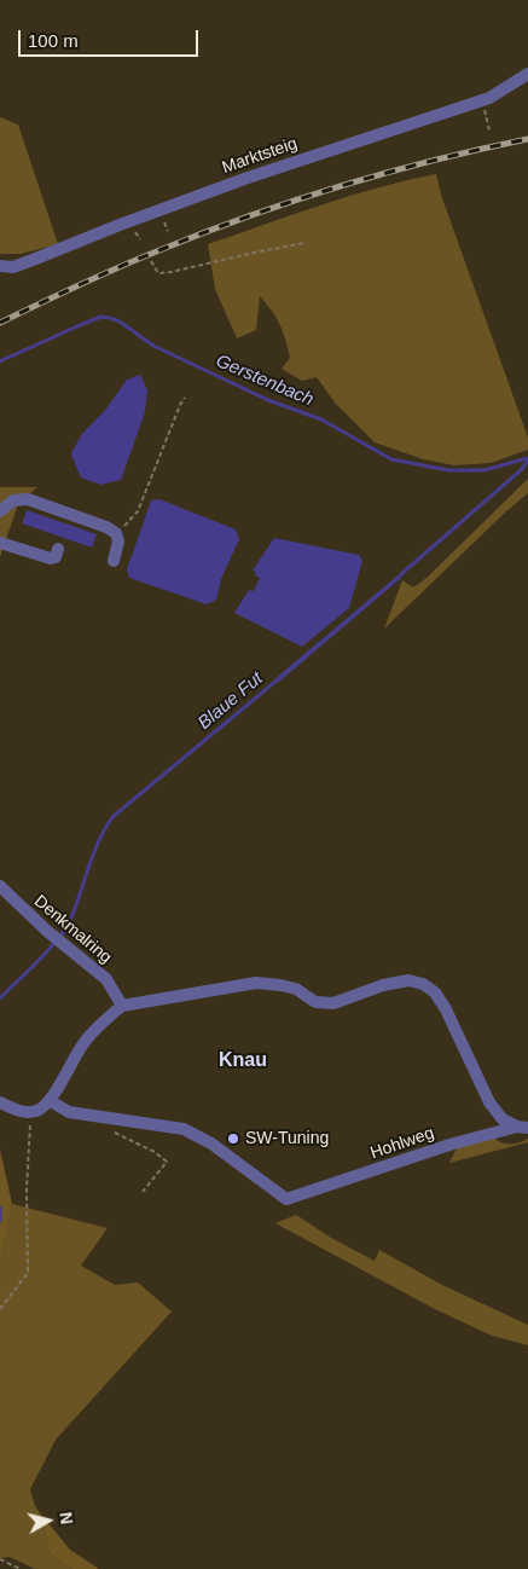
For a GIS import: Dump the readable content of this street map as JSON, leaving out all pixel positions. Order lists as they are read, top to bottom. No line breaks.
{"streets":{"street":["Marktsteig","Denkmalring","Hohlweg"]},"districts":["Knau"],"water":["Gerstenbach","Blaue Fut"],"places":["SW-Tuning"],"scale_bar":"100 m","north":"right"}
